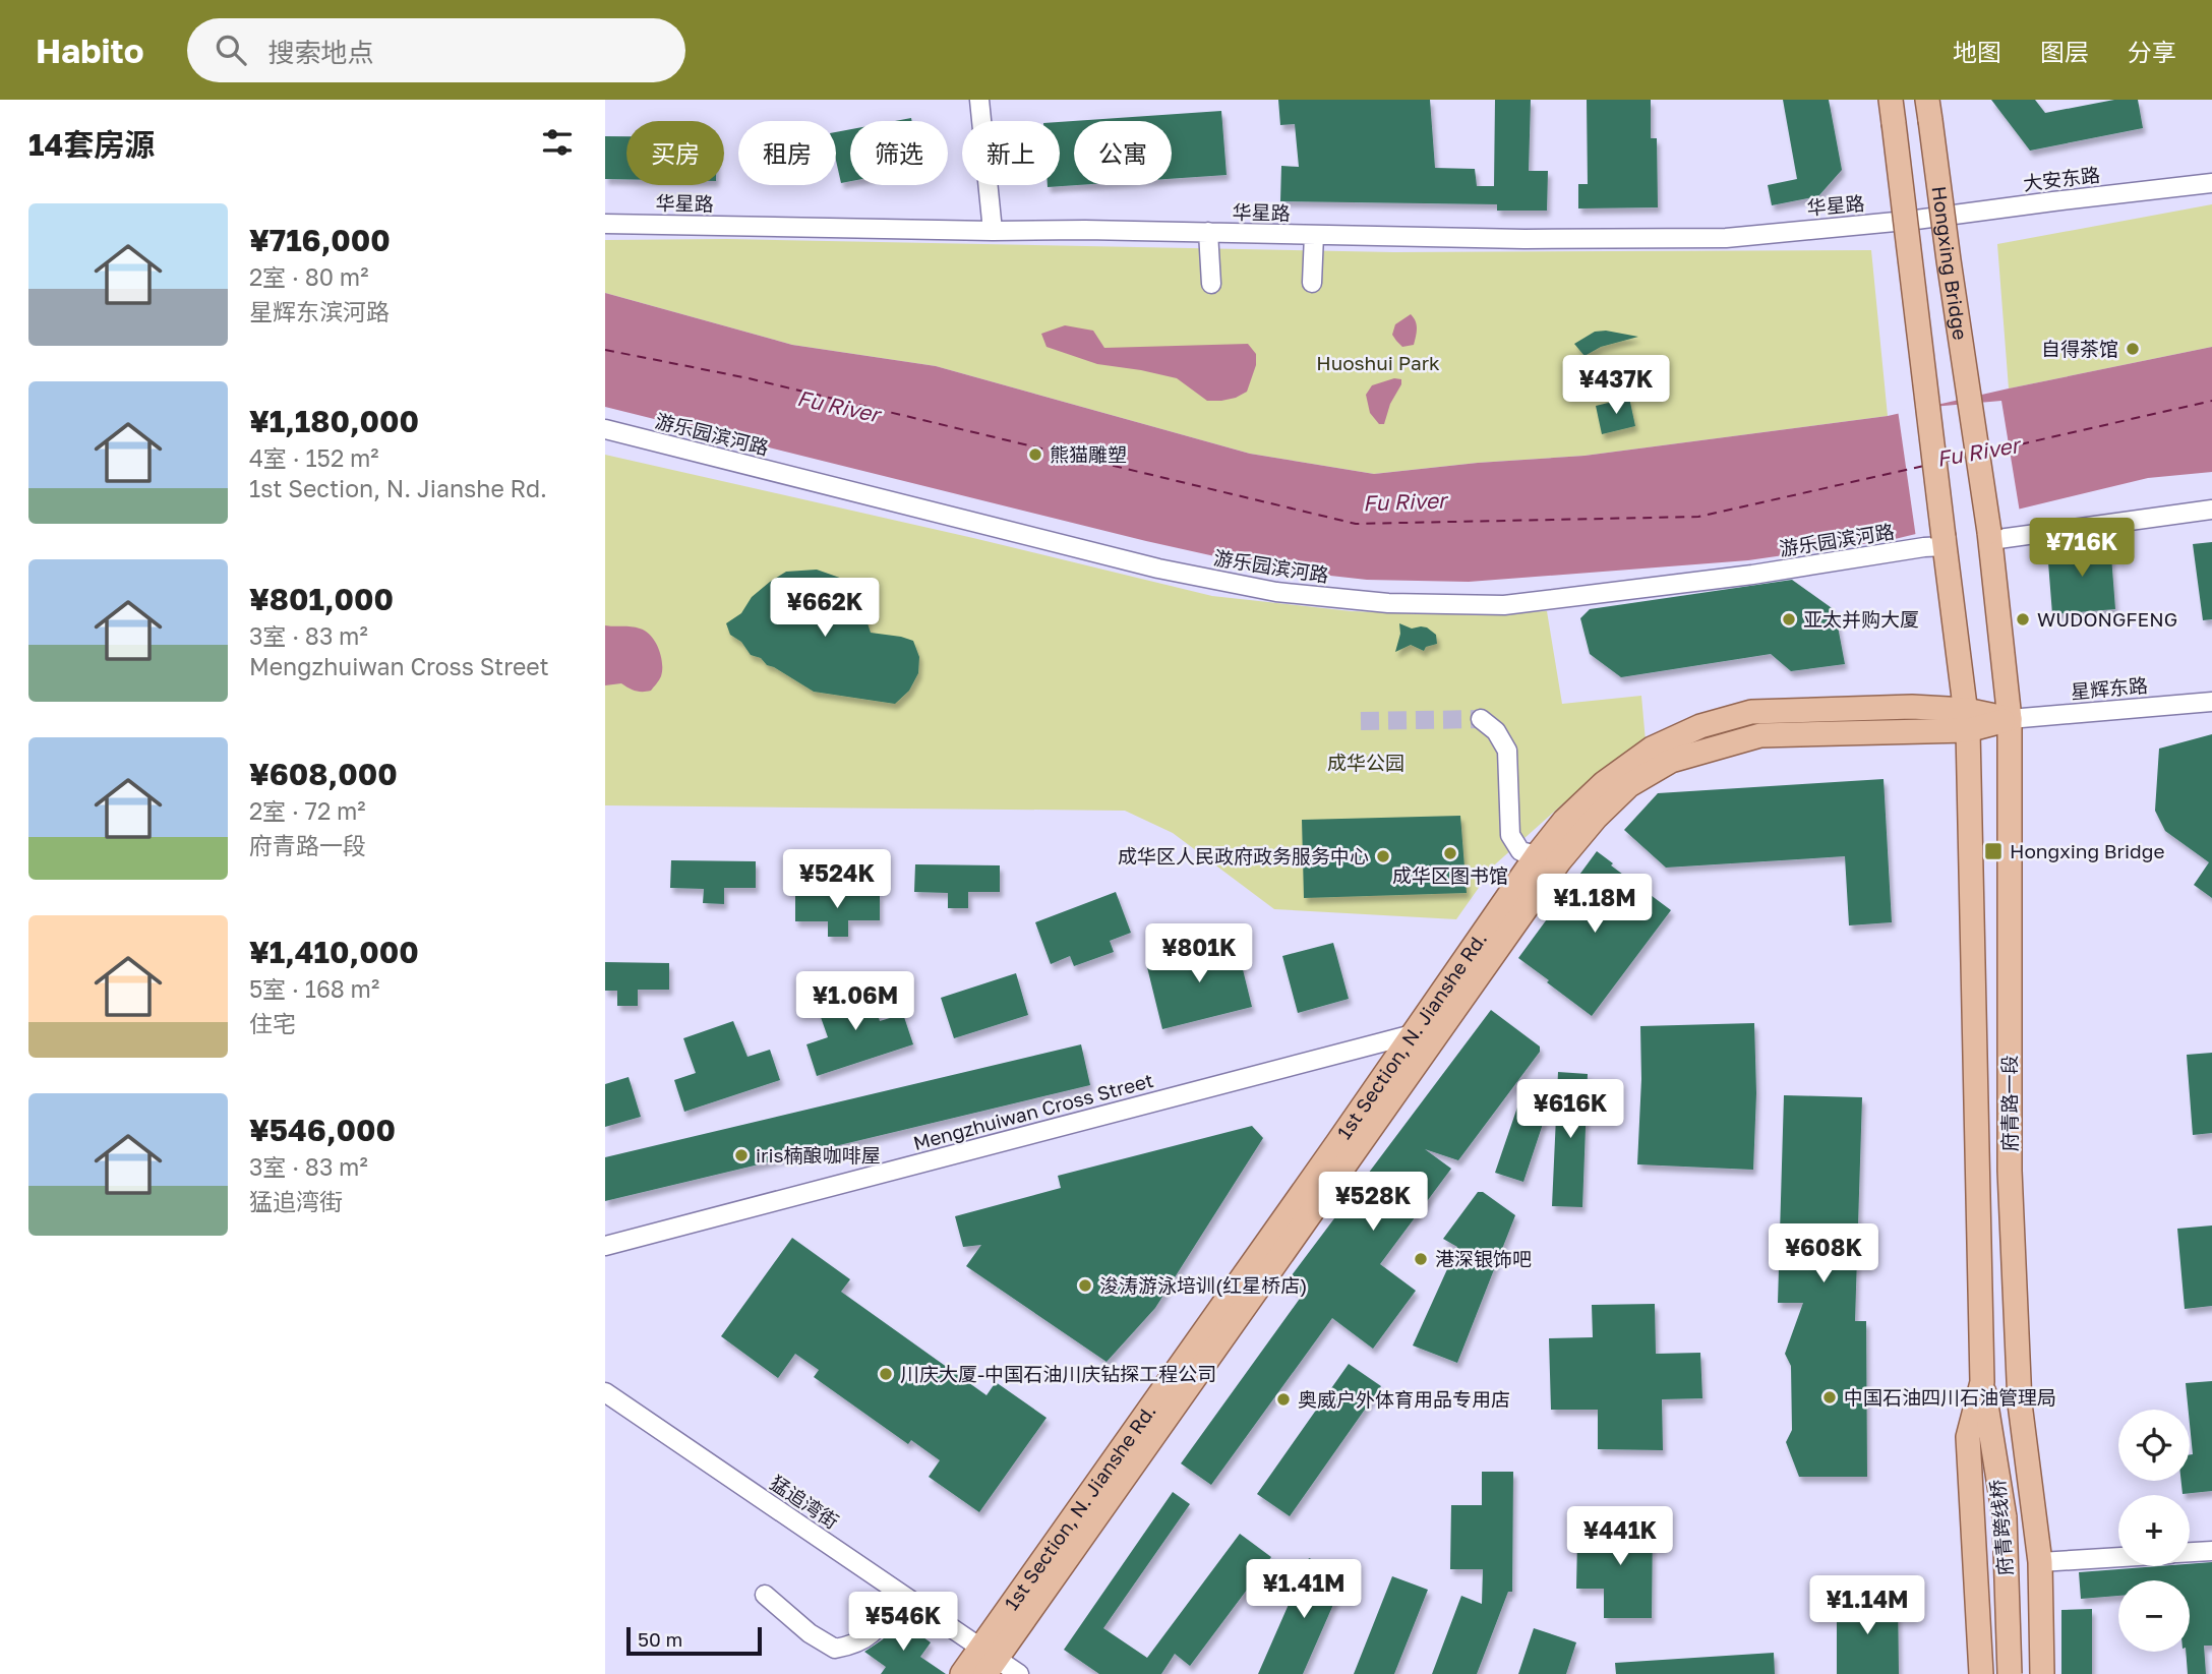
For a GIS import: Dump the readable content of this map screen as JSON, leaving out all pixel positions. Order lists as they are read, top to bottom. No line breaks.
{"streets":{"main road":["Hongxing Bridge","1st Section, N. Jianshe Rd.","府青路一段","府青跨线桥"],"street":["大安东路","华星路","游乐园滨河路","星辉东路","Mengzhuiwan Cross Street","猛追湾街"]},"crossings":[["大安东路","华星路"],["Hongxing Bridge","游乐园滨河路"],["Hongxing Bridge","府青路一段"],["游乐园滨河路","府青路一段"],["星辉东路","府青路一段"],["1st Section, N. Jianshe Rd.","府青路一段"],["1st Section, N. Jianshe Rd.","Mengzhuiwan Cross Street"],["1st Section, N. Jianshe Rd.","猛追湾街"],["府青路一段","府青跨线桥"]],"water":["Fu River"],"parks":["Huoshui Park","成华公园"],"places":{"other":["自得茶馆","熊猫雕塑","亚太并购大厦","WUDONGFENG","成华区图书馆","成华区人民政府政务服务中心","iris楠酿咖啡屋","港深银饰吧","浚涛游泳培训(红星桥店)","川庆大厦-中国石油川庆钻探工程公司","中国石油四川石油管理局","奥威户外体育用品专用店"],"transit":["Hongxing Bridge"]},"scale_bar":"50 m","page":{"header":"Habito","search":"搜索地点","nav":["地图","图层","分享"],"heading":"14套房源","chip":["买房","租房","筛选","新上","公寓"],"list":[{"name":"¥716,000","note":"2室 · 80 m² · 星辉东滨河路"},{"name":"¥1,180,000","note":"4室 · 152 m² · 1st Section, N. Jianshe Rd."},{"name":"¥801,000","note":"3室 · 83 m² · Mengzhuiwan Cross Street"},{"name":"¥608,000","note":"2室 · 72 m² · 府青路一段"},{"name":"¥1,410,000","note":"5室 · 168 m² · 住宅"},{"name":"¥546,000","note":"3室 · 83 m² · 猛追湾街"}],"price":["¥437K","¥716K","¥662K","¥524K","¥1.18M","¥801K","¥1.06M","¥616K","¥528K","¥608K","¥441K","¥1.41M","¥1.14M","¥546K"],"map_buttons":["+","−"],"scale":"50 m"}}
